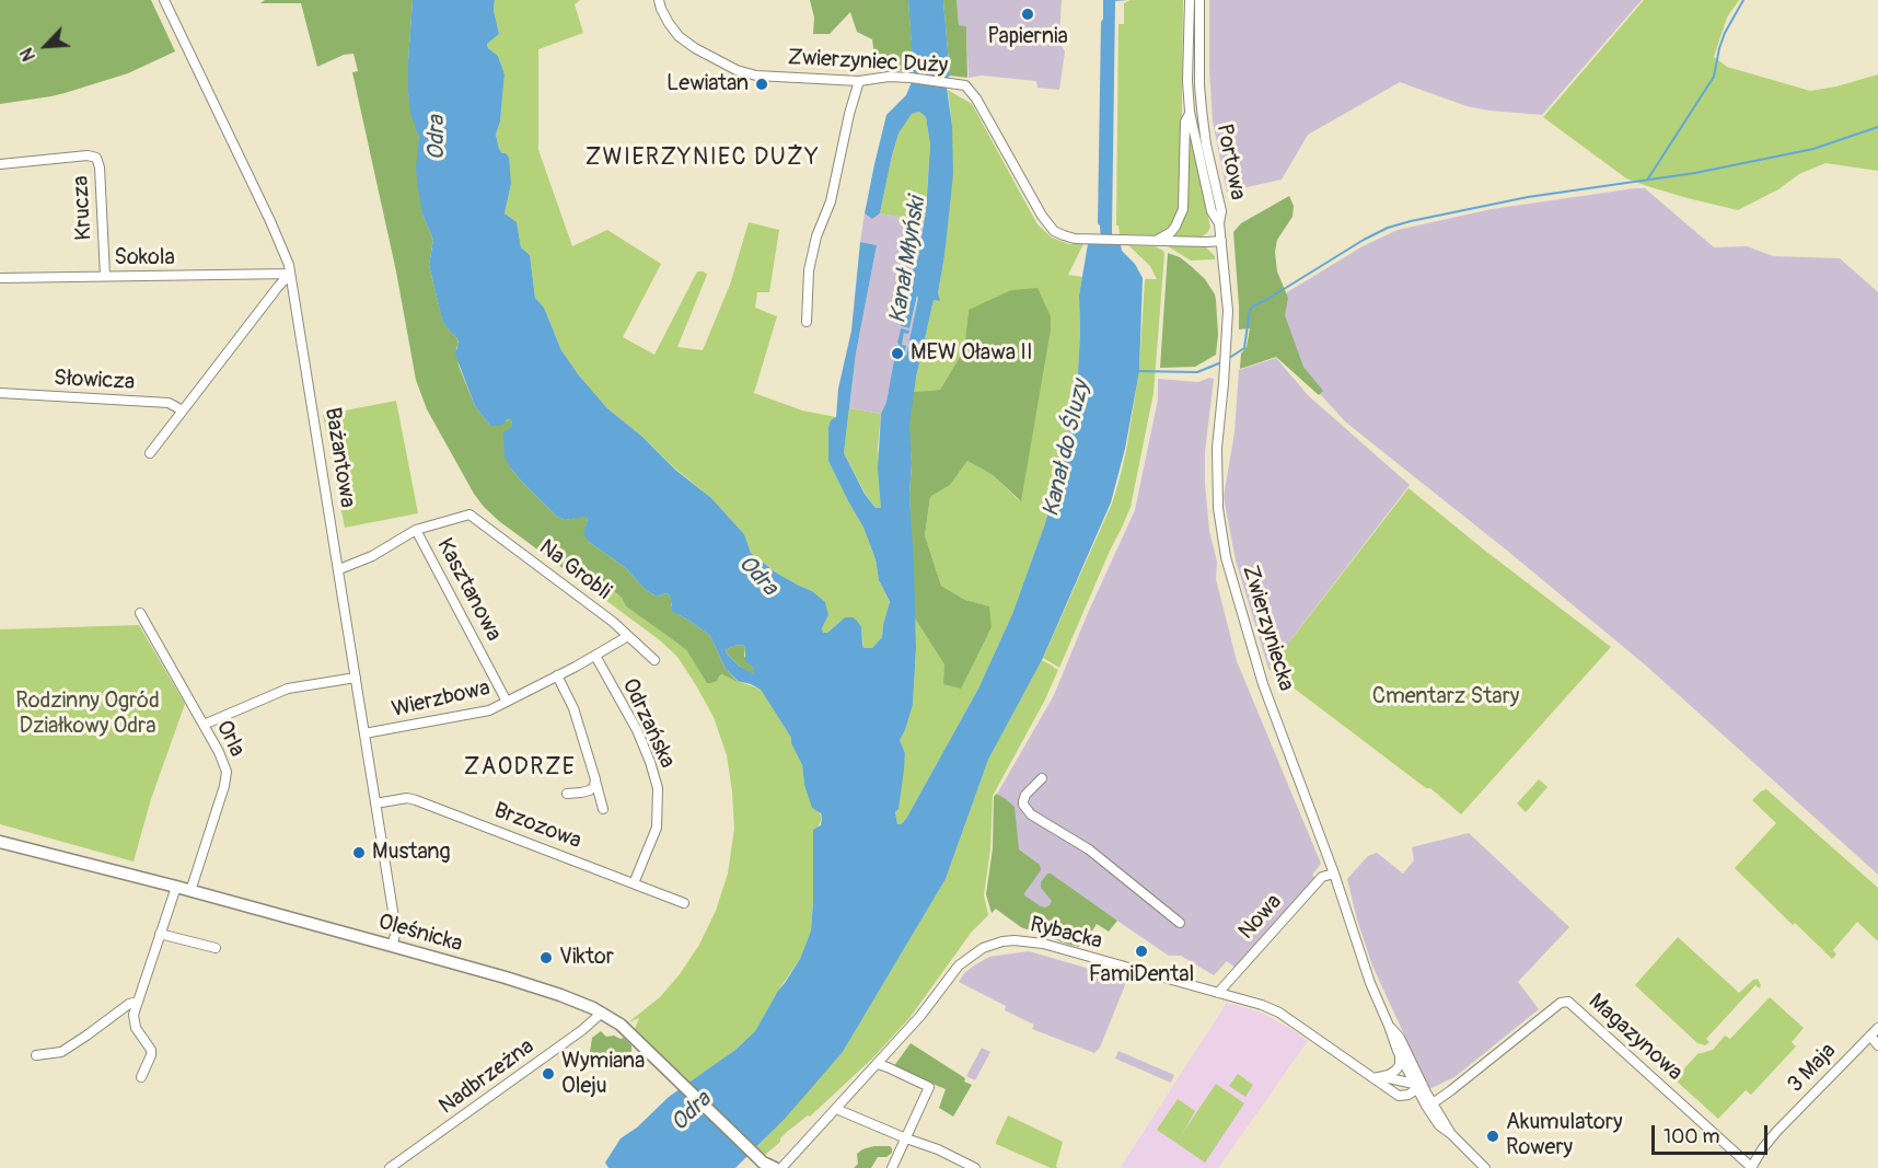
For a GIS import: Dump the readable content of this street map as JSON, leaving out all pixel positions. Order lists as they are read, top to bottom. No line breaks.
{"streets":{"main road":["Oleśnicka"],"street":["Zwierzyniec Duży","Portowa","Krucza","Sokola","Słowicza","Bażantowa","Na Grobli","Kasztanowa","Zwierzyniecka","Wierzbowa","Odrzańska","Orla","Brzozowa","Nowa","Rybacka","Magazynowa","3 Maja","Nadbrzeżna"]},"crossings":[["Zwierzyniec Duży","Zwierzyniecka"],["Portowa","Zwierzyniecka"],["Krucza","Sokola"],["Sokola","Bażantowa"],["Bażantowa","Kasztanowa"],["Bażantowa","Wierzbowa"],["Bażantowa","Brzozowa"],["Bażantowa","Oleśnicka"],["Na Grobli","Kasztanowa"],["Na Grobli","Wierzbowa"],["Kasztanowa","Wierzbowa"],["Zwierzyniecka","Nowa"],["Zwierzyniecka","Rybacka"],["Zwierzyniecka","Magazynowa"],["Wierzbowa","Odrzańska"],["Odrzańska","Brzozowa"],["Orla","Oleśnicka"],["Nowa","Rybacka"],["Oleśnicka","Nadbrzeżna"],["Magazynowa","3 Maja"]],"districts":["ZWIERZYNIEC DUŻY","ZAODRZE"],"water":["Odra","Kanał Młyński","Kanał do Śluzy"],"parks":["Cmentarz Stary","Rodzinny Ogród Działkowy Odra"],"places":["Papiernia","Lewiatan","MEW Oława II","Mustang","FamiDental","Viktor","Wymiana Oleju","Akumulatory Rowery"],"scale_bar":"100 m","north":"bottom left"}
